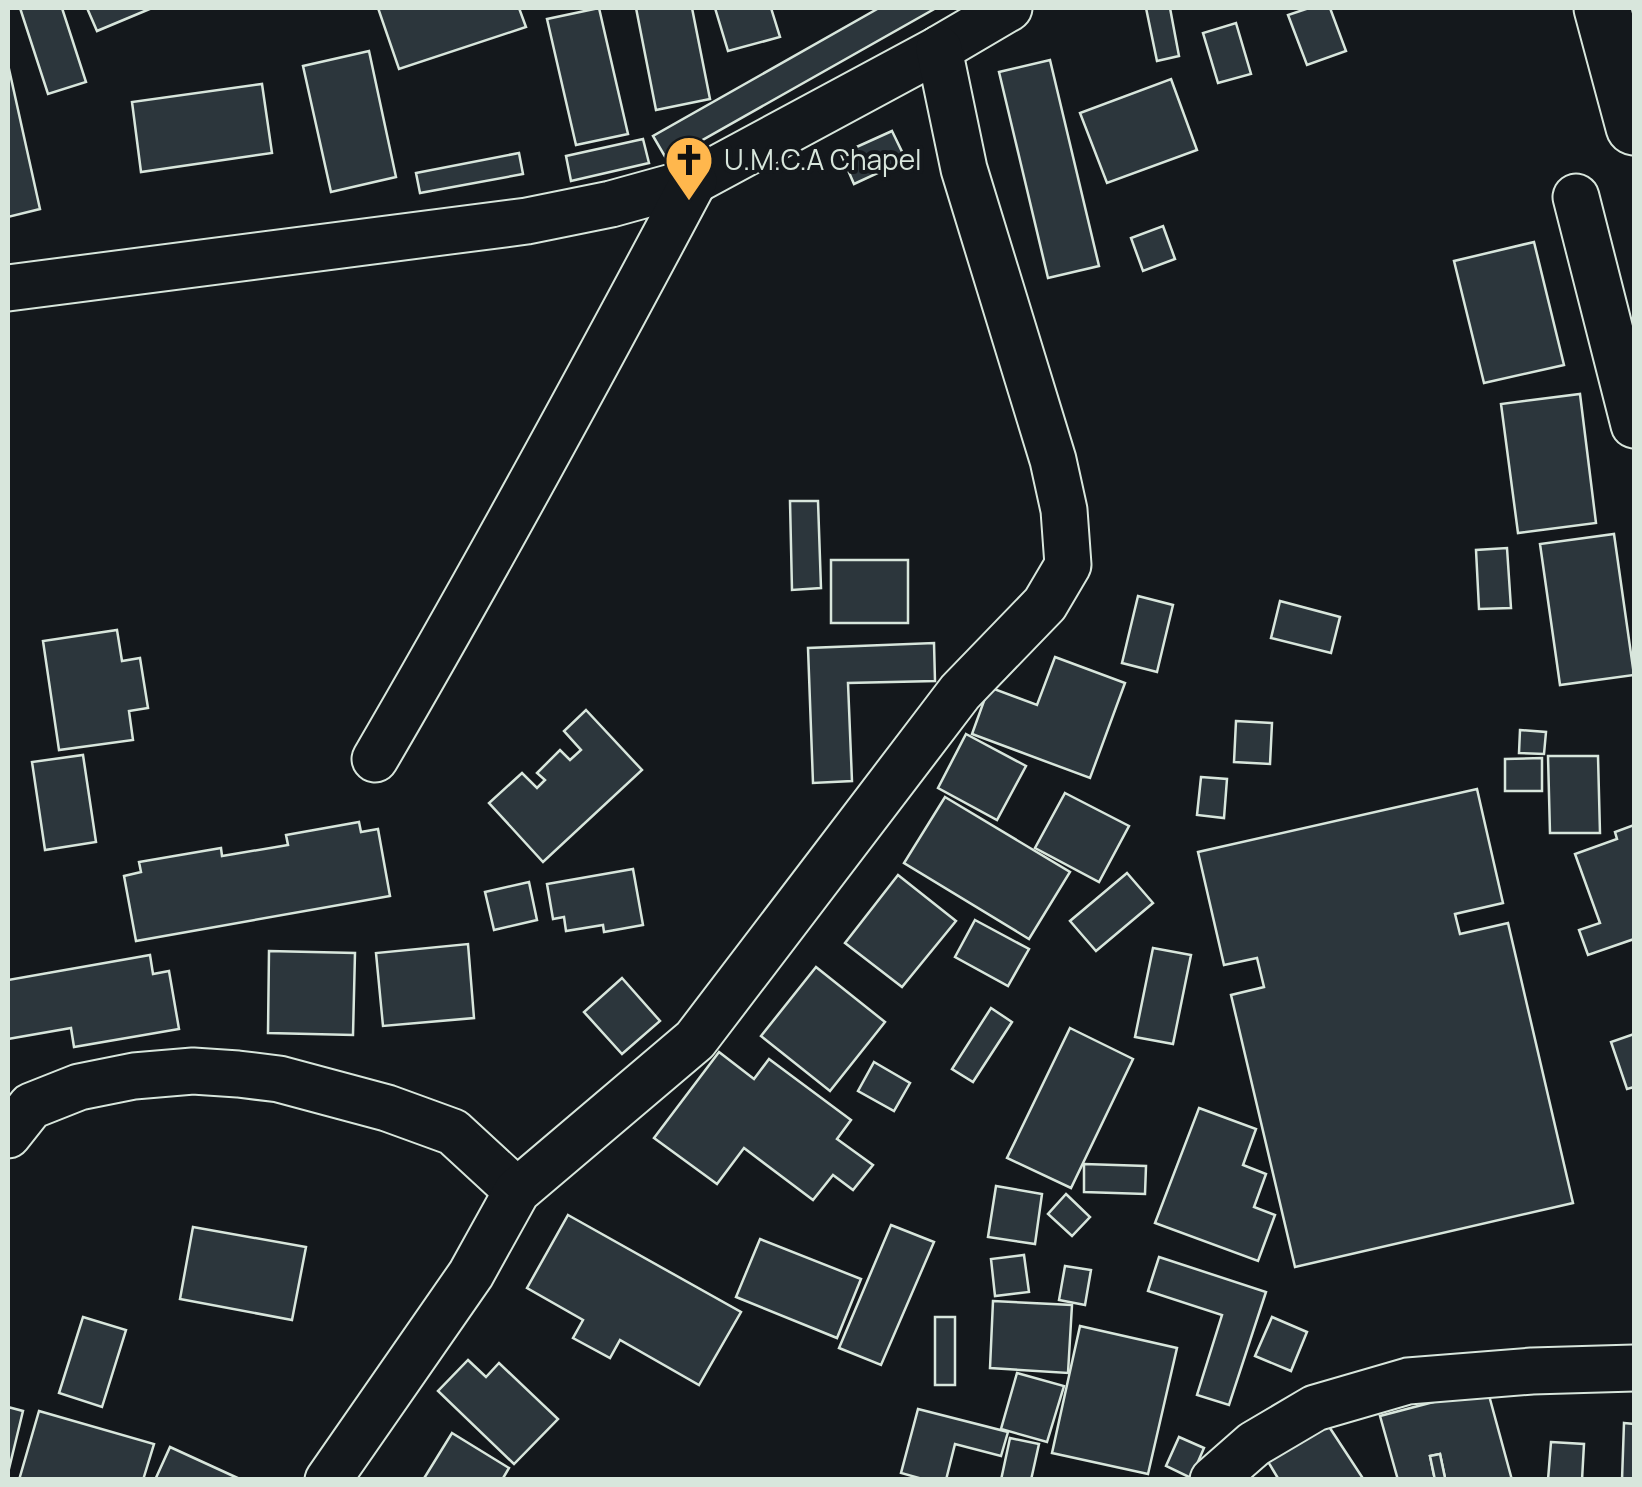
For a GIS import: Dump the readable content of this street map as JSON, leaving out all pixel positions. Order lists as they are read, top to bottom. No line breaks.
{"places":{"church":["U.M.C.A Chapel"]}}
